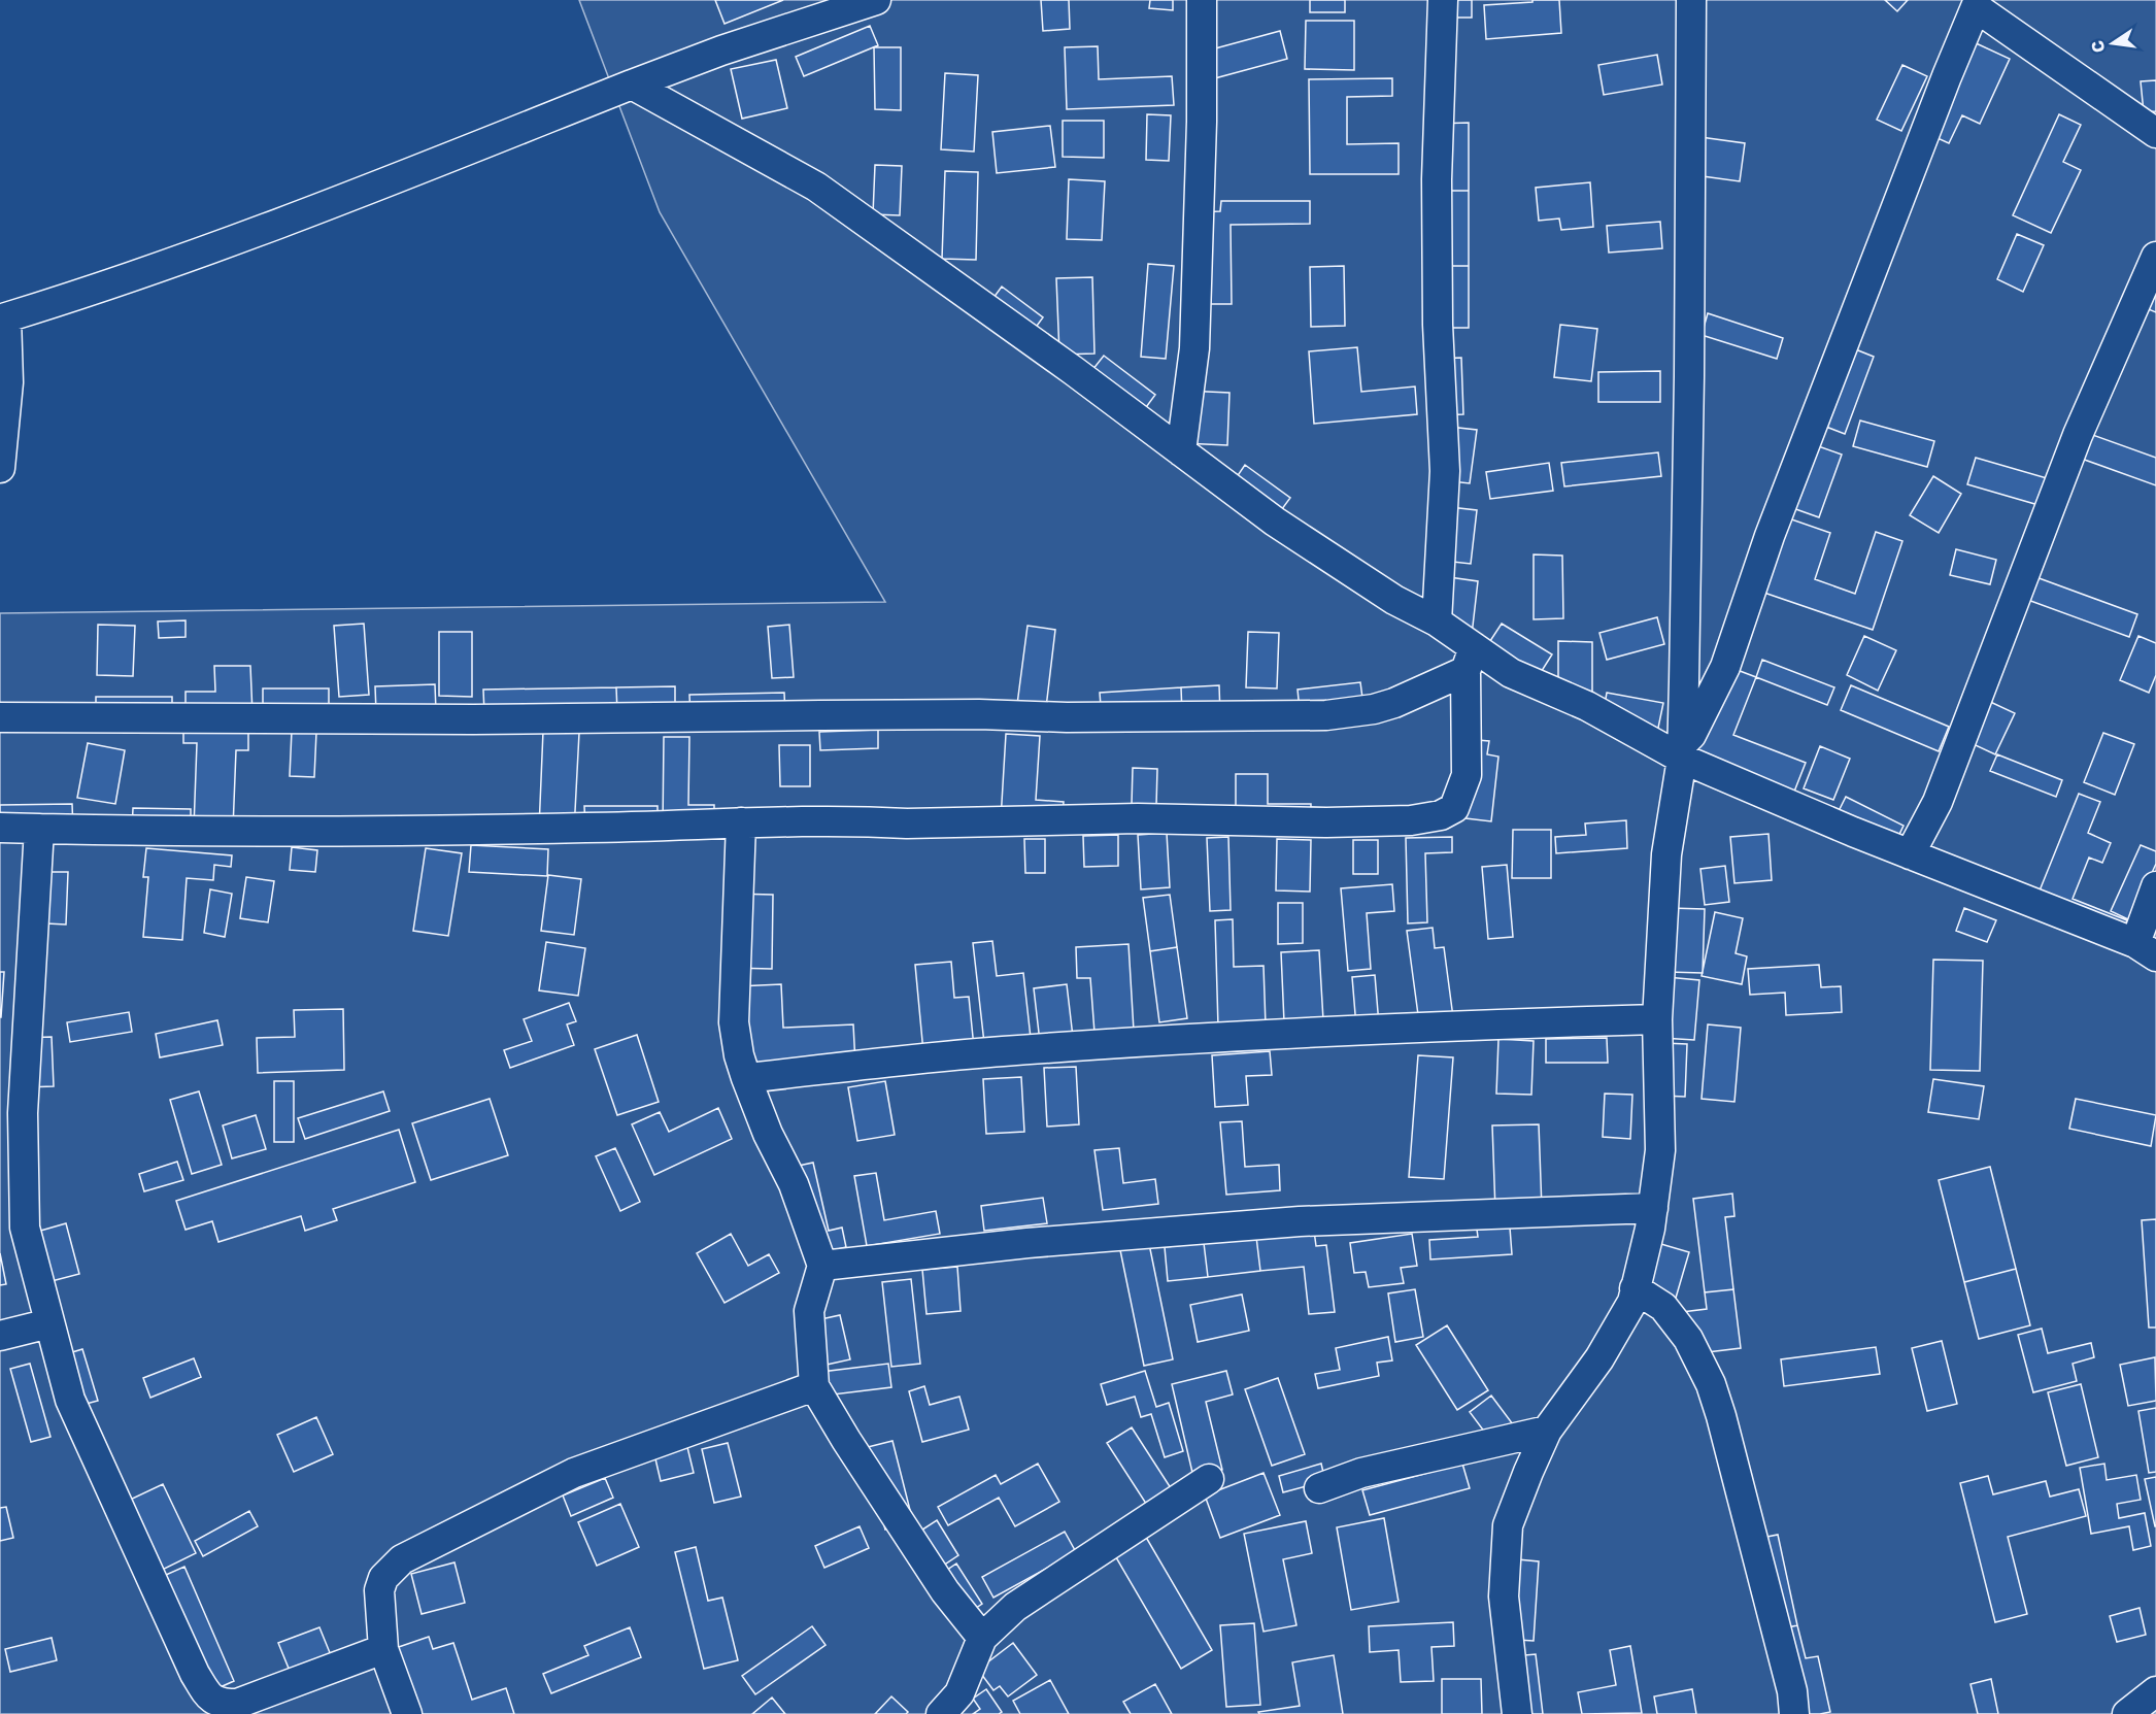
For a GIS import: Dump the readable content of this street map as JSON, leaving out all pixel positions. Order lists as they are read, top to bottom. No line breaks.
{"north":"left"}
